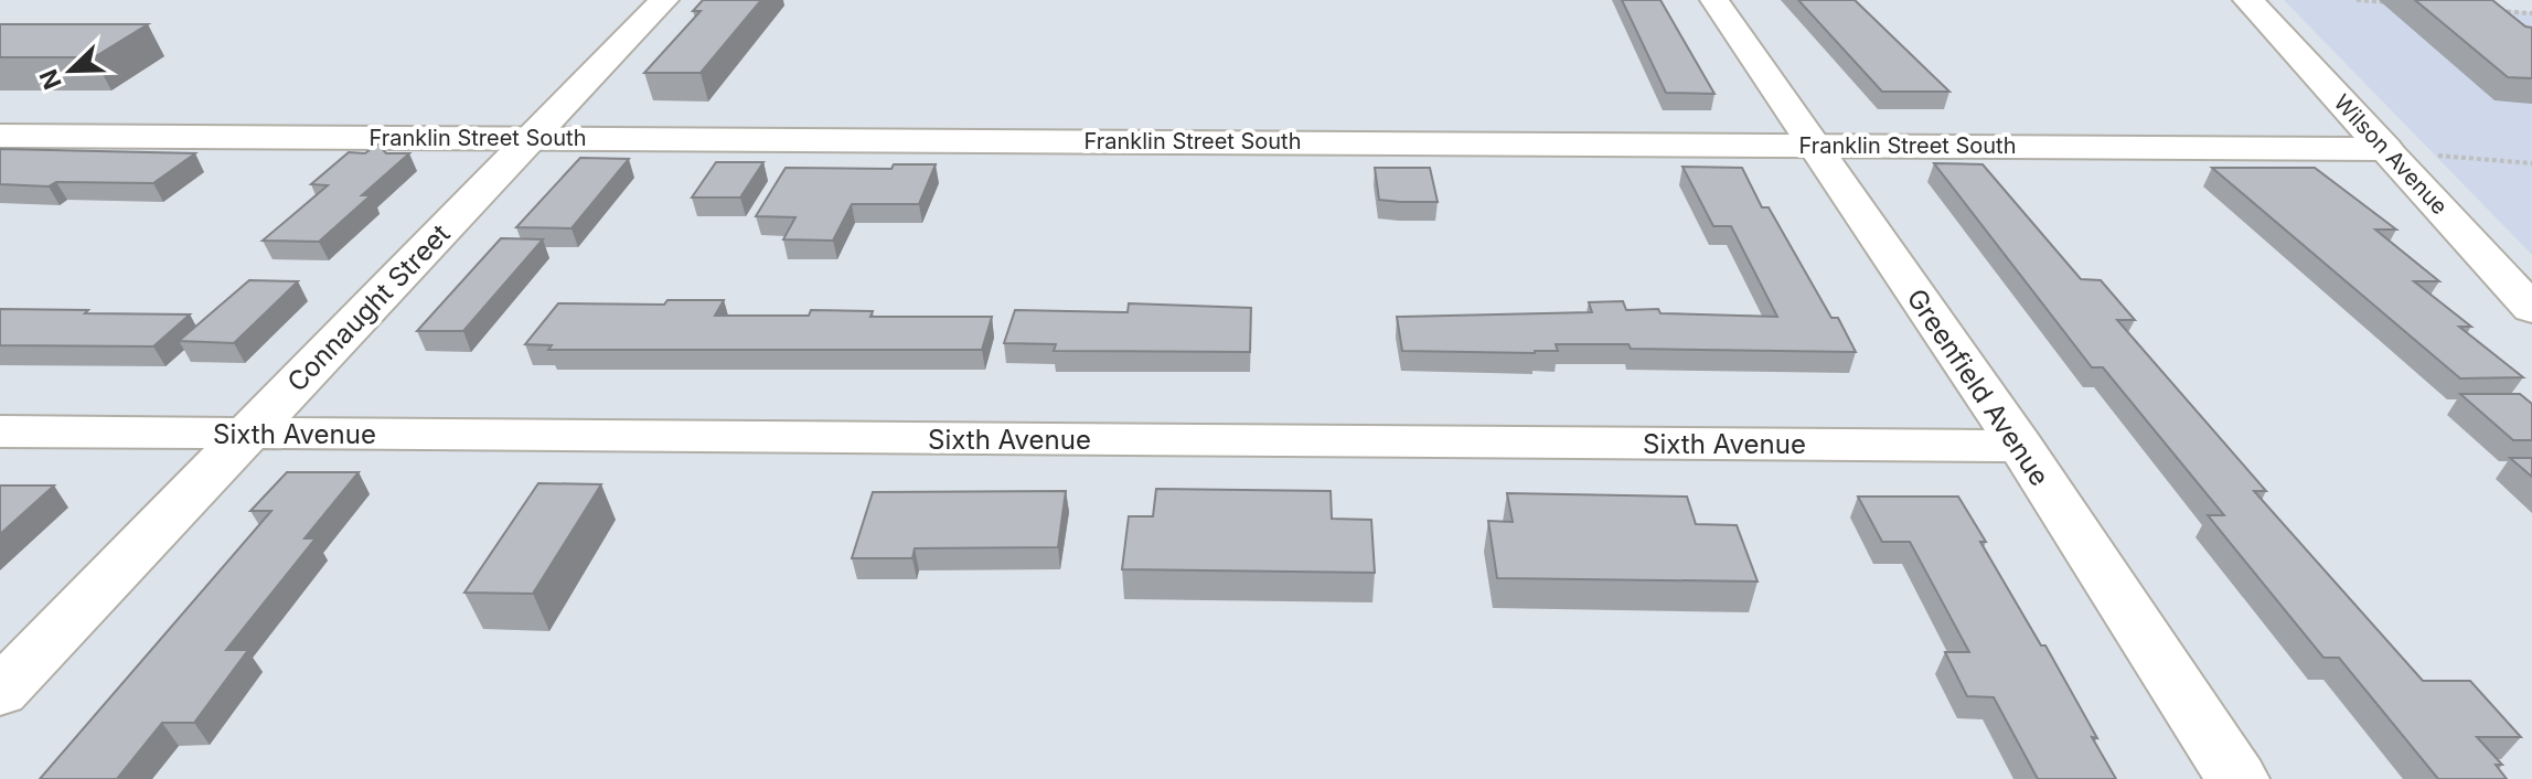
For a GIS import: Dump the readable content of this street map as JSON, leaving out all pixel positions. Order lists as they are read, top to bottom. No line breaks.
{"streets":{"street":["Franklin Street South","Wilson Avenue","Connaught Street","Greenfield Avenue","Sixth Avenue"]},"crossings":[["Franklin Street South","Wilson Avenue"],["Franklin Street South","Connaught Street"],["Franklin Street South","Greenfield Avenue"],["Connaught Street","Sixth Avenue"],["Greenfield Avenue","Sixth Avenue"]],"north":"bottom left"}
